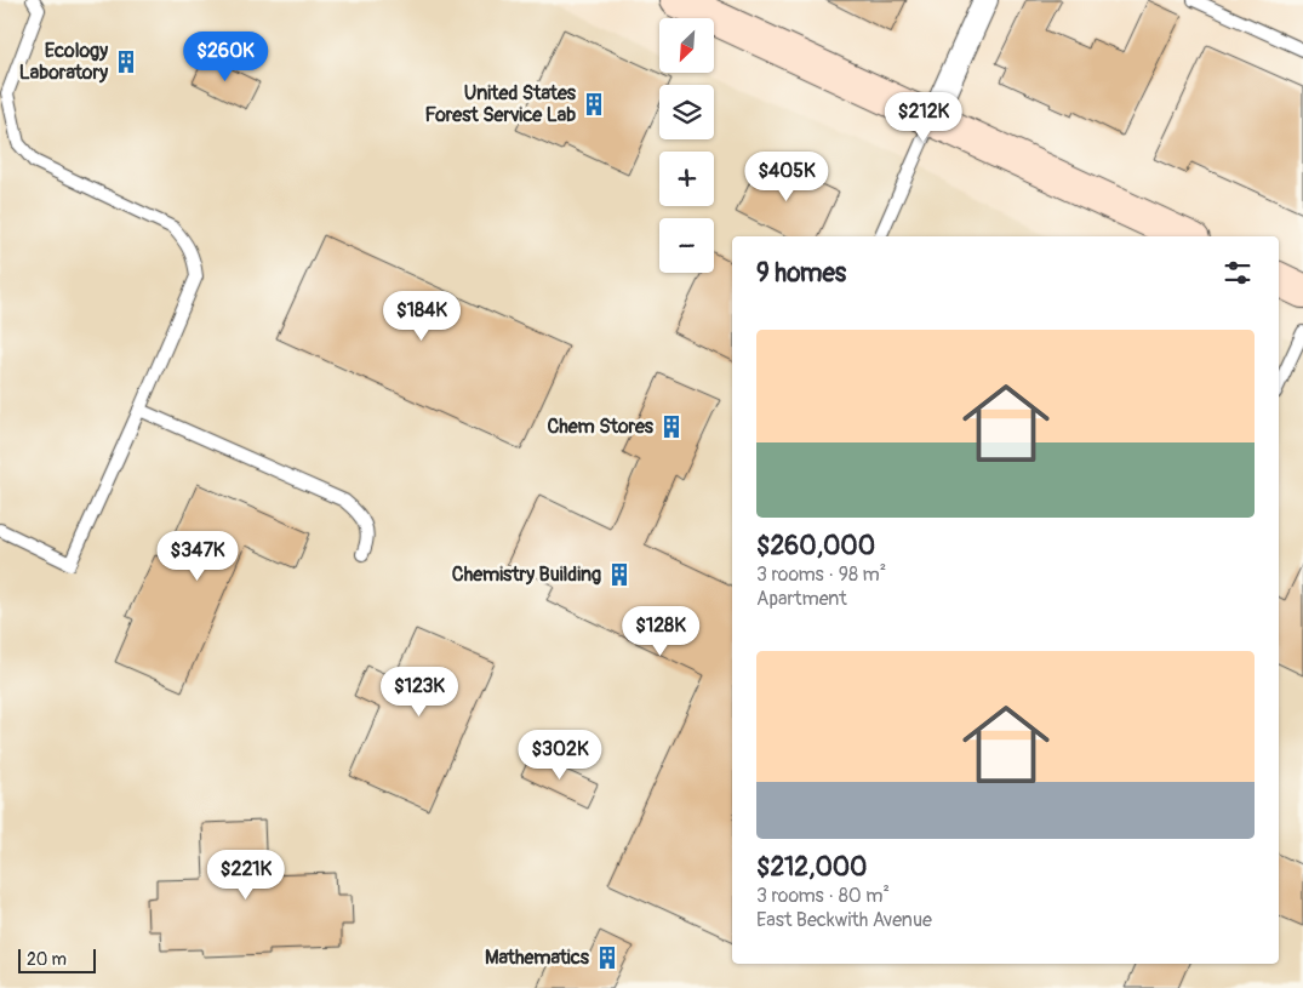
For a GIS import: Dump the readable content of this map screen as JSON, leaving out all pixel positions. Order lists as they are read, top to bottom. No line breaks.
{"places":{"building":["Ecology Laboratory","United States Forest Service Lab","Chem Stores","Chemistry Building","Mathematics"]},"scale_bar":"20 m","north":"bottom left","page":{"map_buttons":["+","−"],"price":["$260K","$212K","$405K","$184K","$347K","$128K","$123K","$302K","$221K"],"heading":"9 homes","list":[{"name":"$260,000","note":"3 rooms · 98 m² · Apartment"},{"name":"$212,000","note":"3 rooms · 80 m² · East Beckwith Avenue"}],"scale":"20 m"}}
